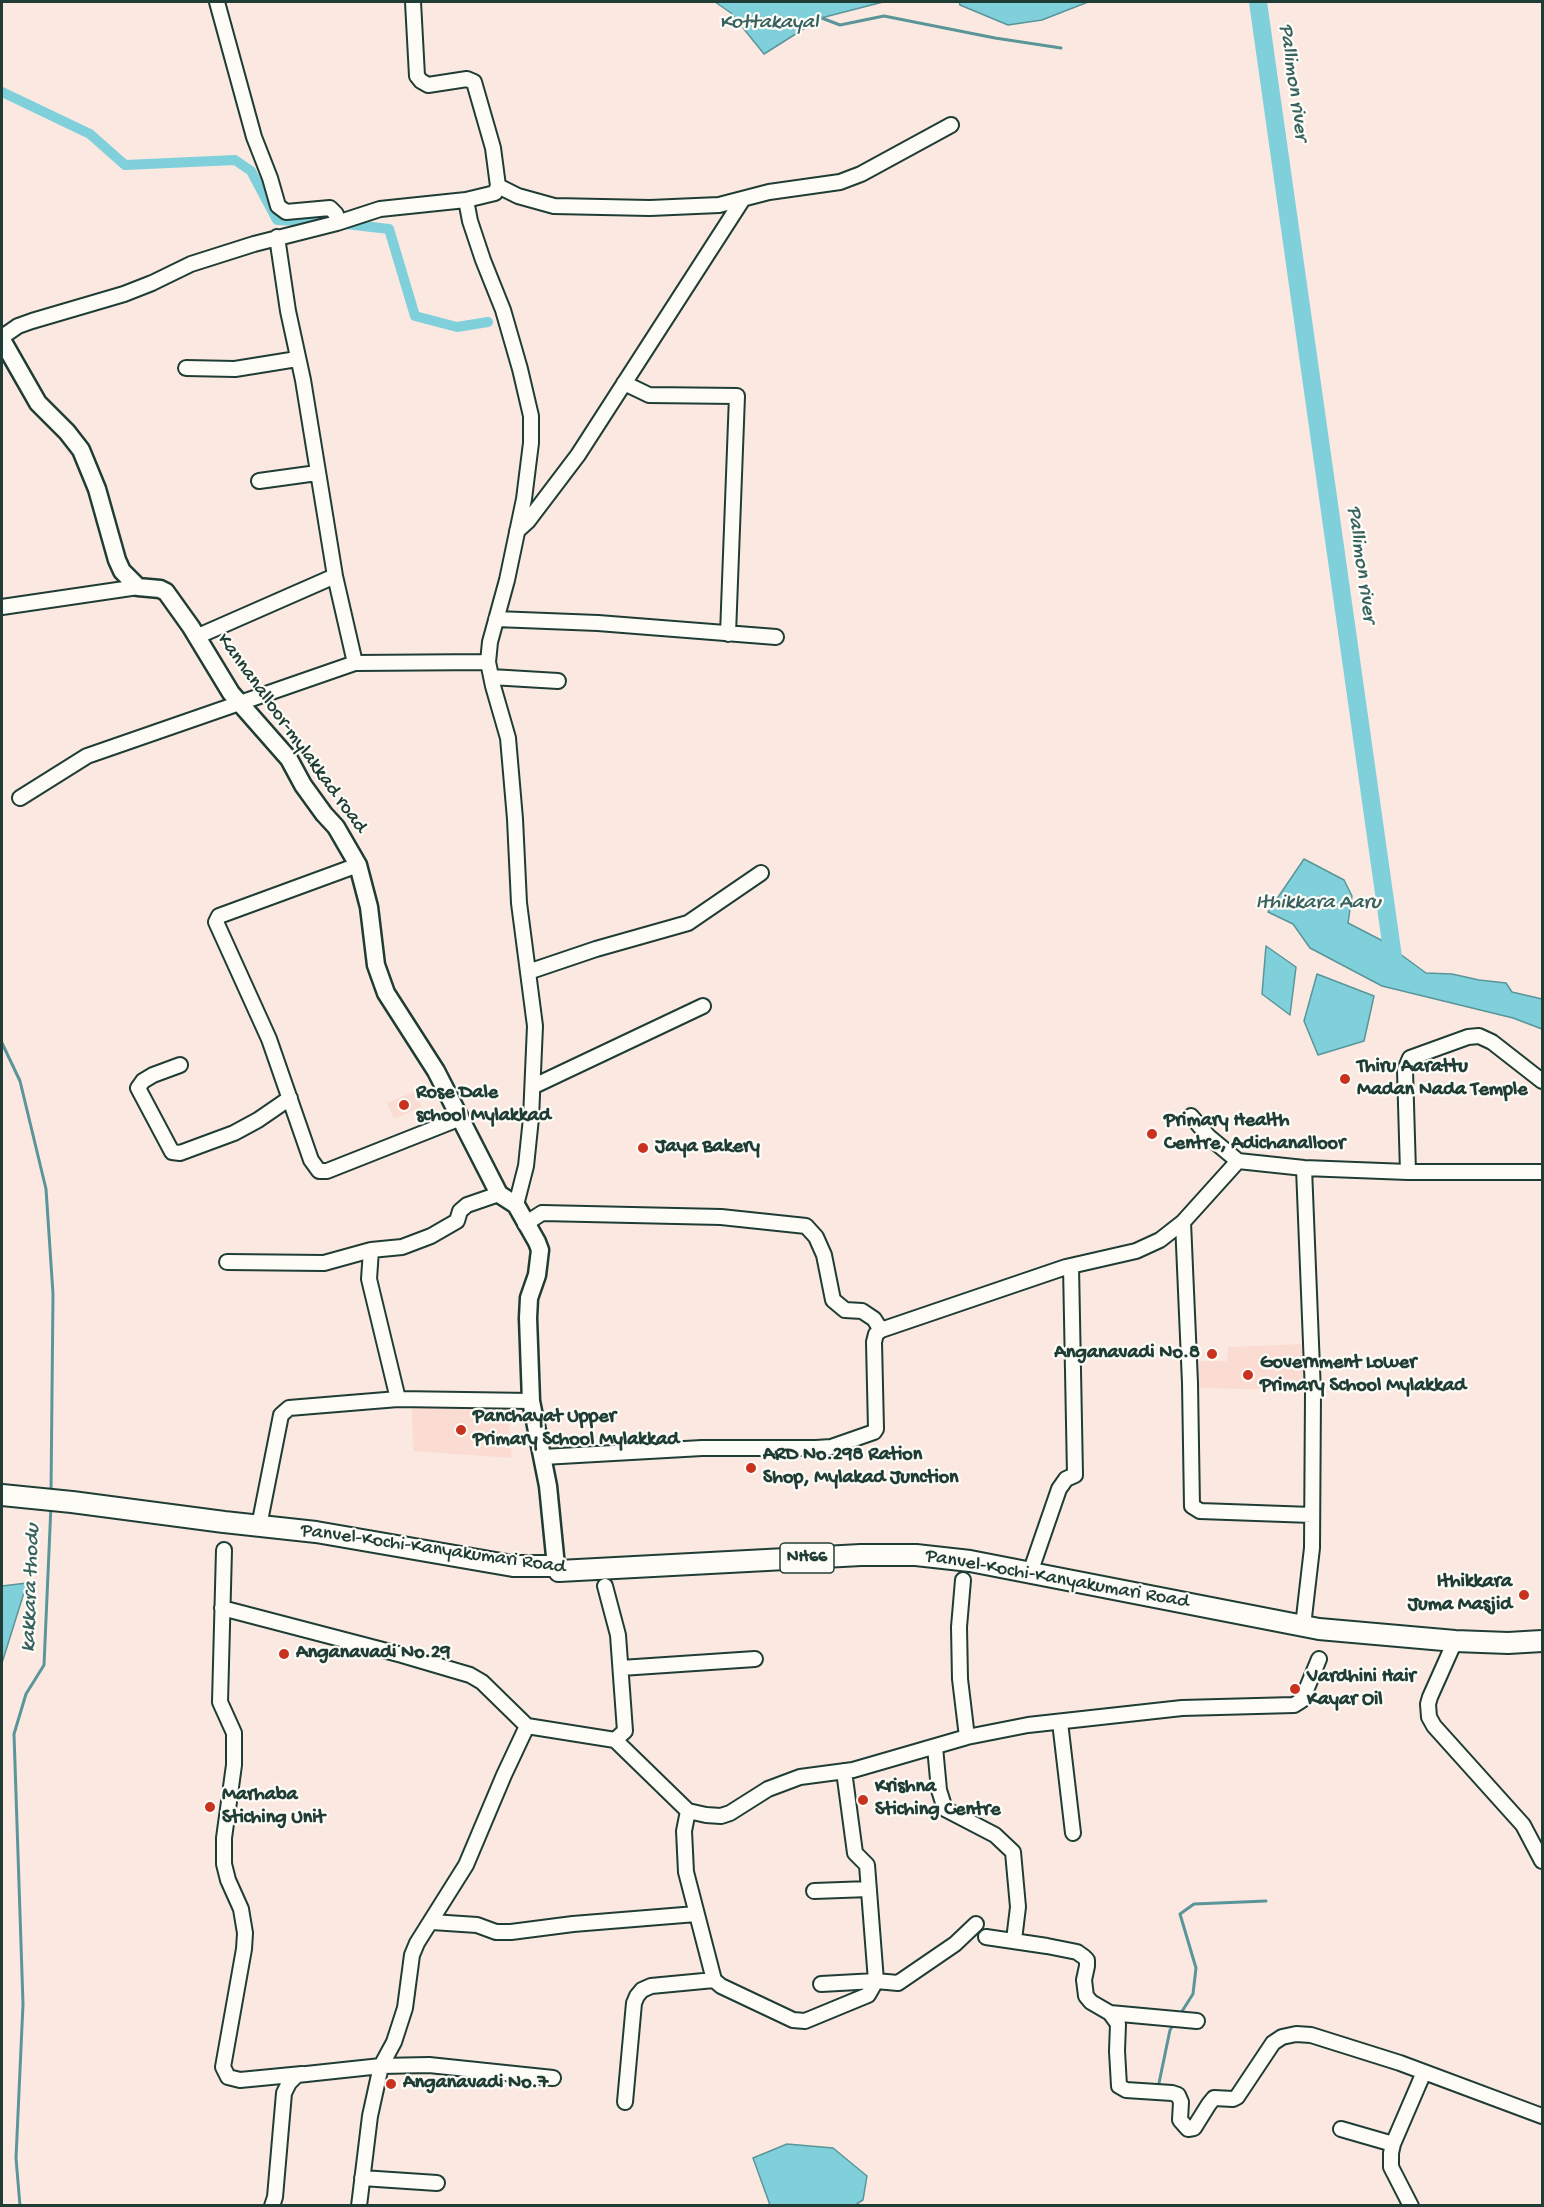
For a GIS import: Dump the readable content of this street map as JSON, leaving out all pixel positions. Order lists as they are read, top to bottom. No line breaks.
{"streets":{"highway":["Panvel-Kochi-Kanyakumari Road","NH66"],"main road":["Kannanalloor-mylakkad road"]},"water":["Kottakayal","Pallimon river","Ithikkara Aaru","kakkara thodu"],"places":["Thiru Aarattu Madan Nada Temple","Rose Dale school Mylakkad","Primary Health Centre, Adichanalloor","Jaya Bakery","Anganavadi No.8","Government Lower Primary School Mylakkad","Panchayat Upper Primary School Mylakkad","ARD No.298 Ration Shop, Mylakad Junction","Ithikkara Juma Masjid","Anganavadi No.29","Vardhini Hair Kayar Oil","Krishna Stiching Centre","Marhaba Stiching Unit","Anganavadi No.7"]}
